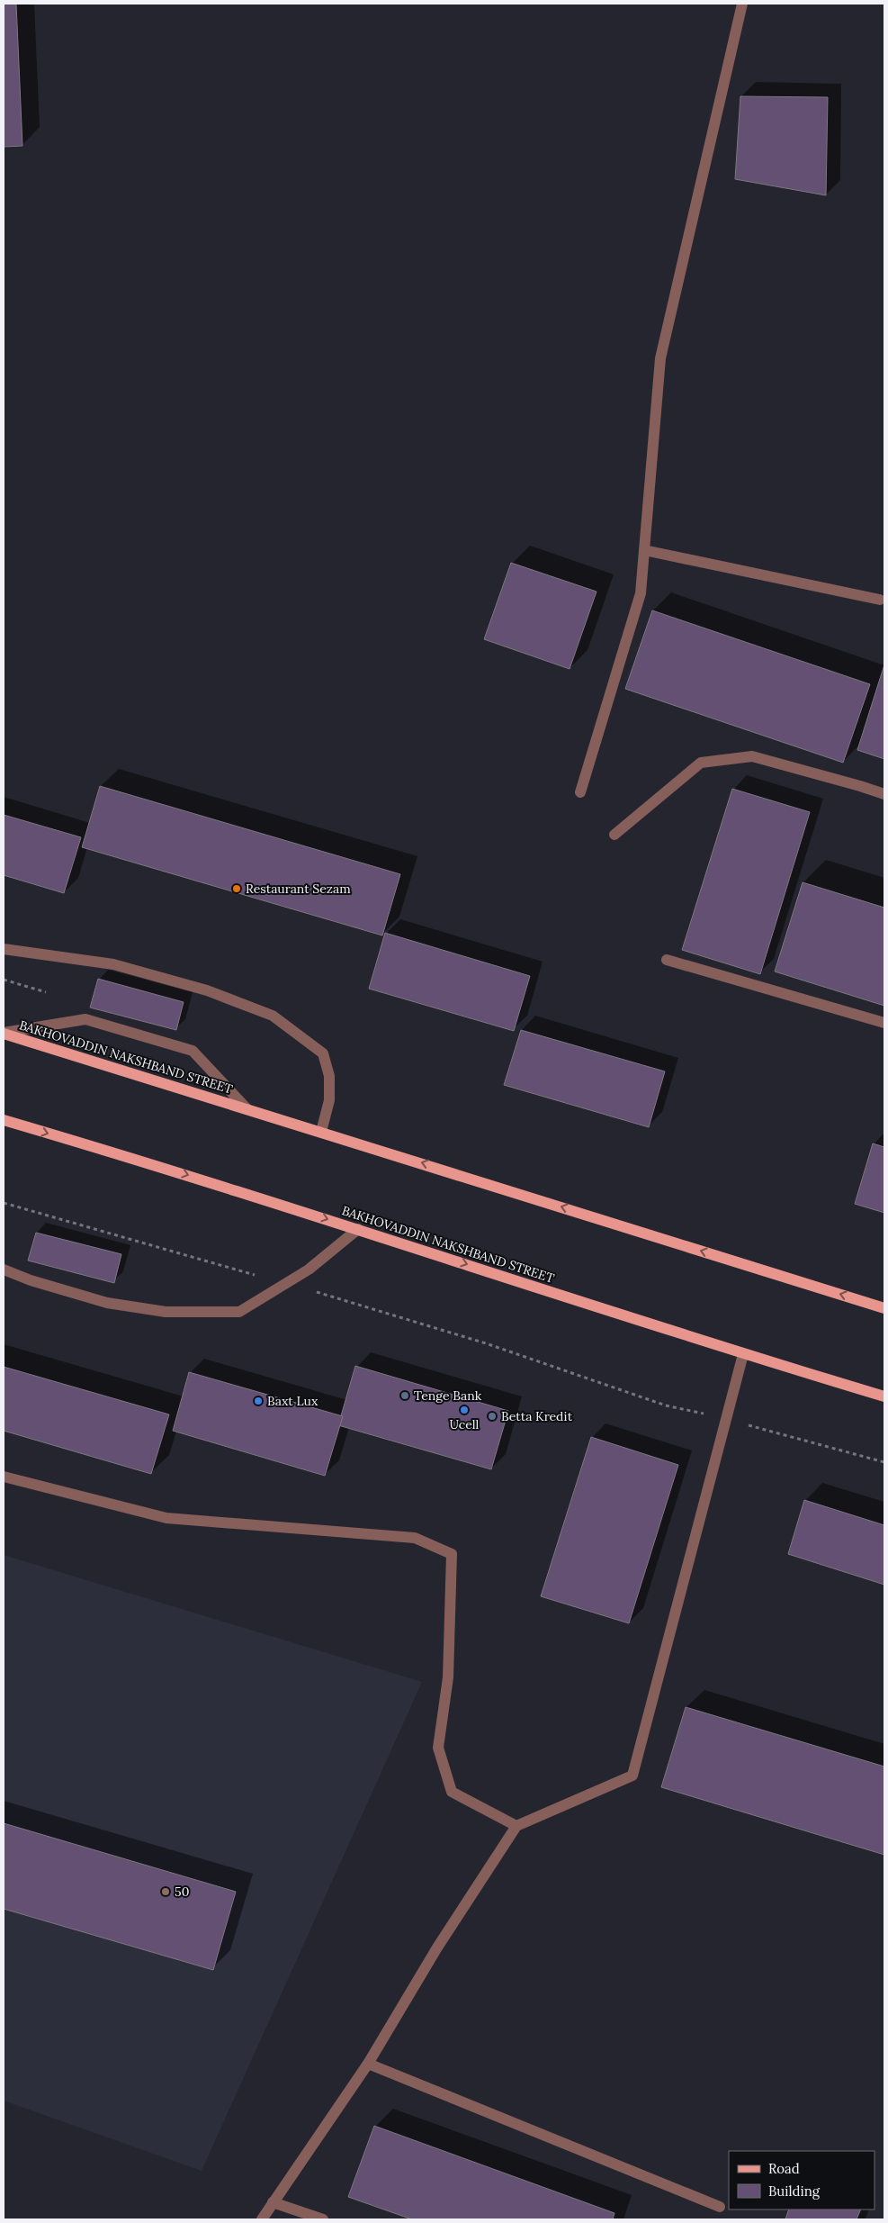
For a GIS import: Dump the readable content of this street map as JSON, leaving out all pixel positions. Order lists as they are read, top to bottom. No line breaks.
{"streets":{"main road":["BAKHOVADDIN NAKSHBAND STREET"]},"places":["Restaurant Sezam","Tenge Bank","Baxt Lux","Ucell","Betta Kredit","50"],"legend":["Road","Building"]}
